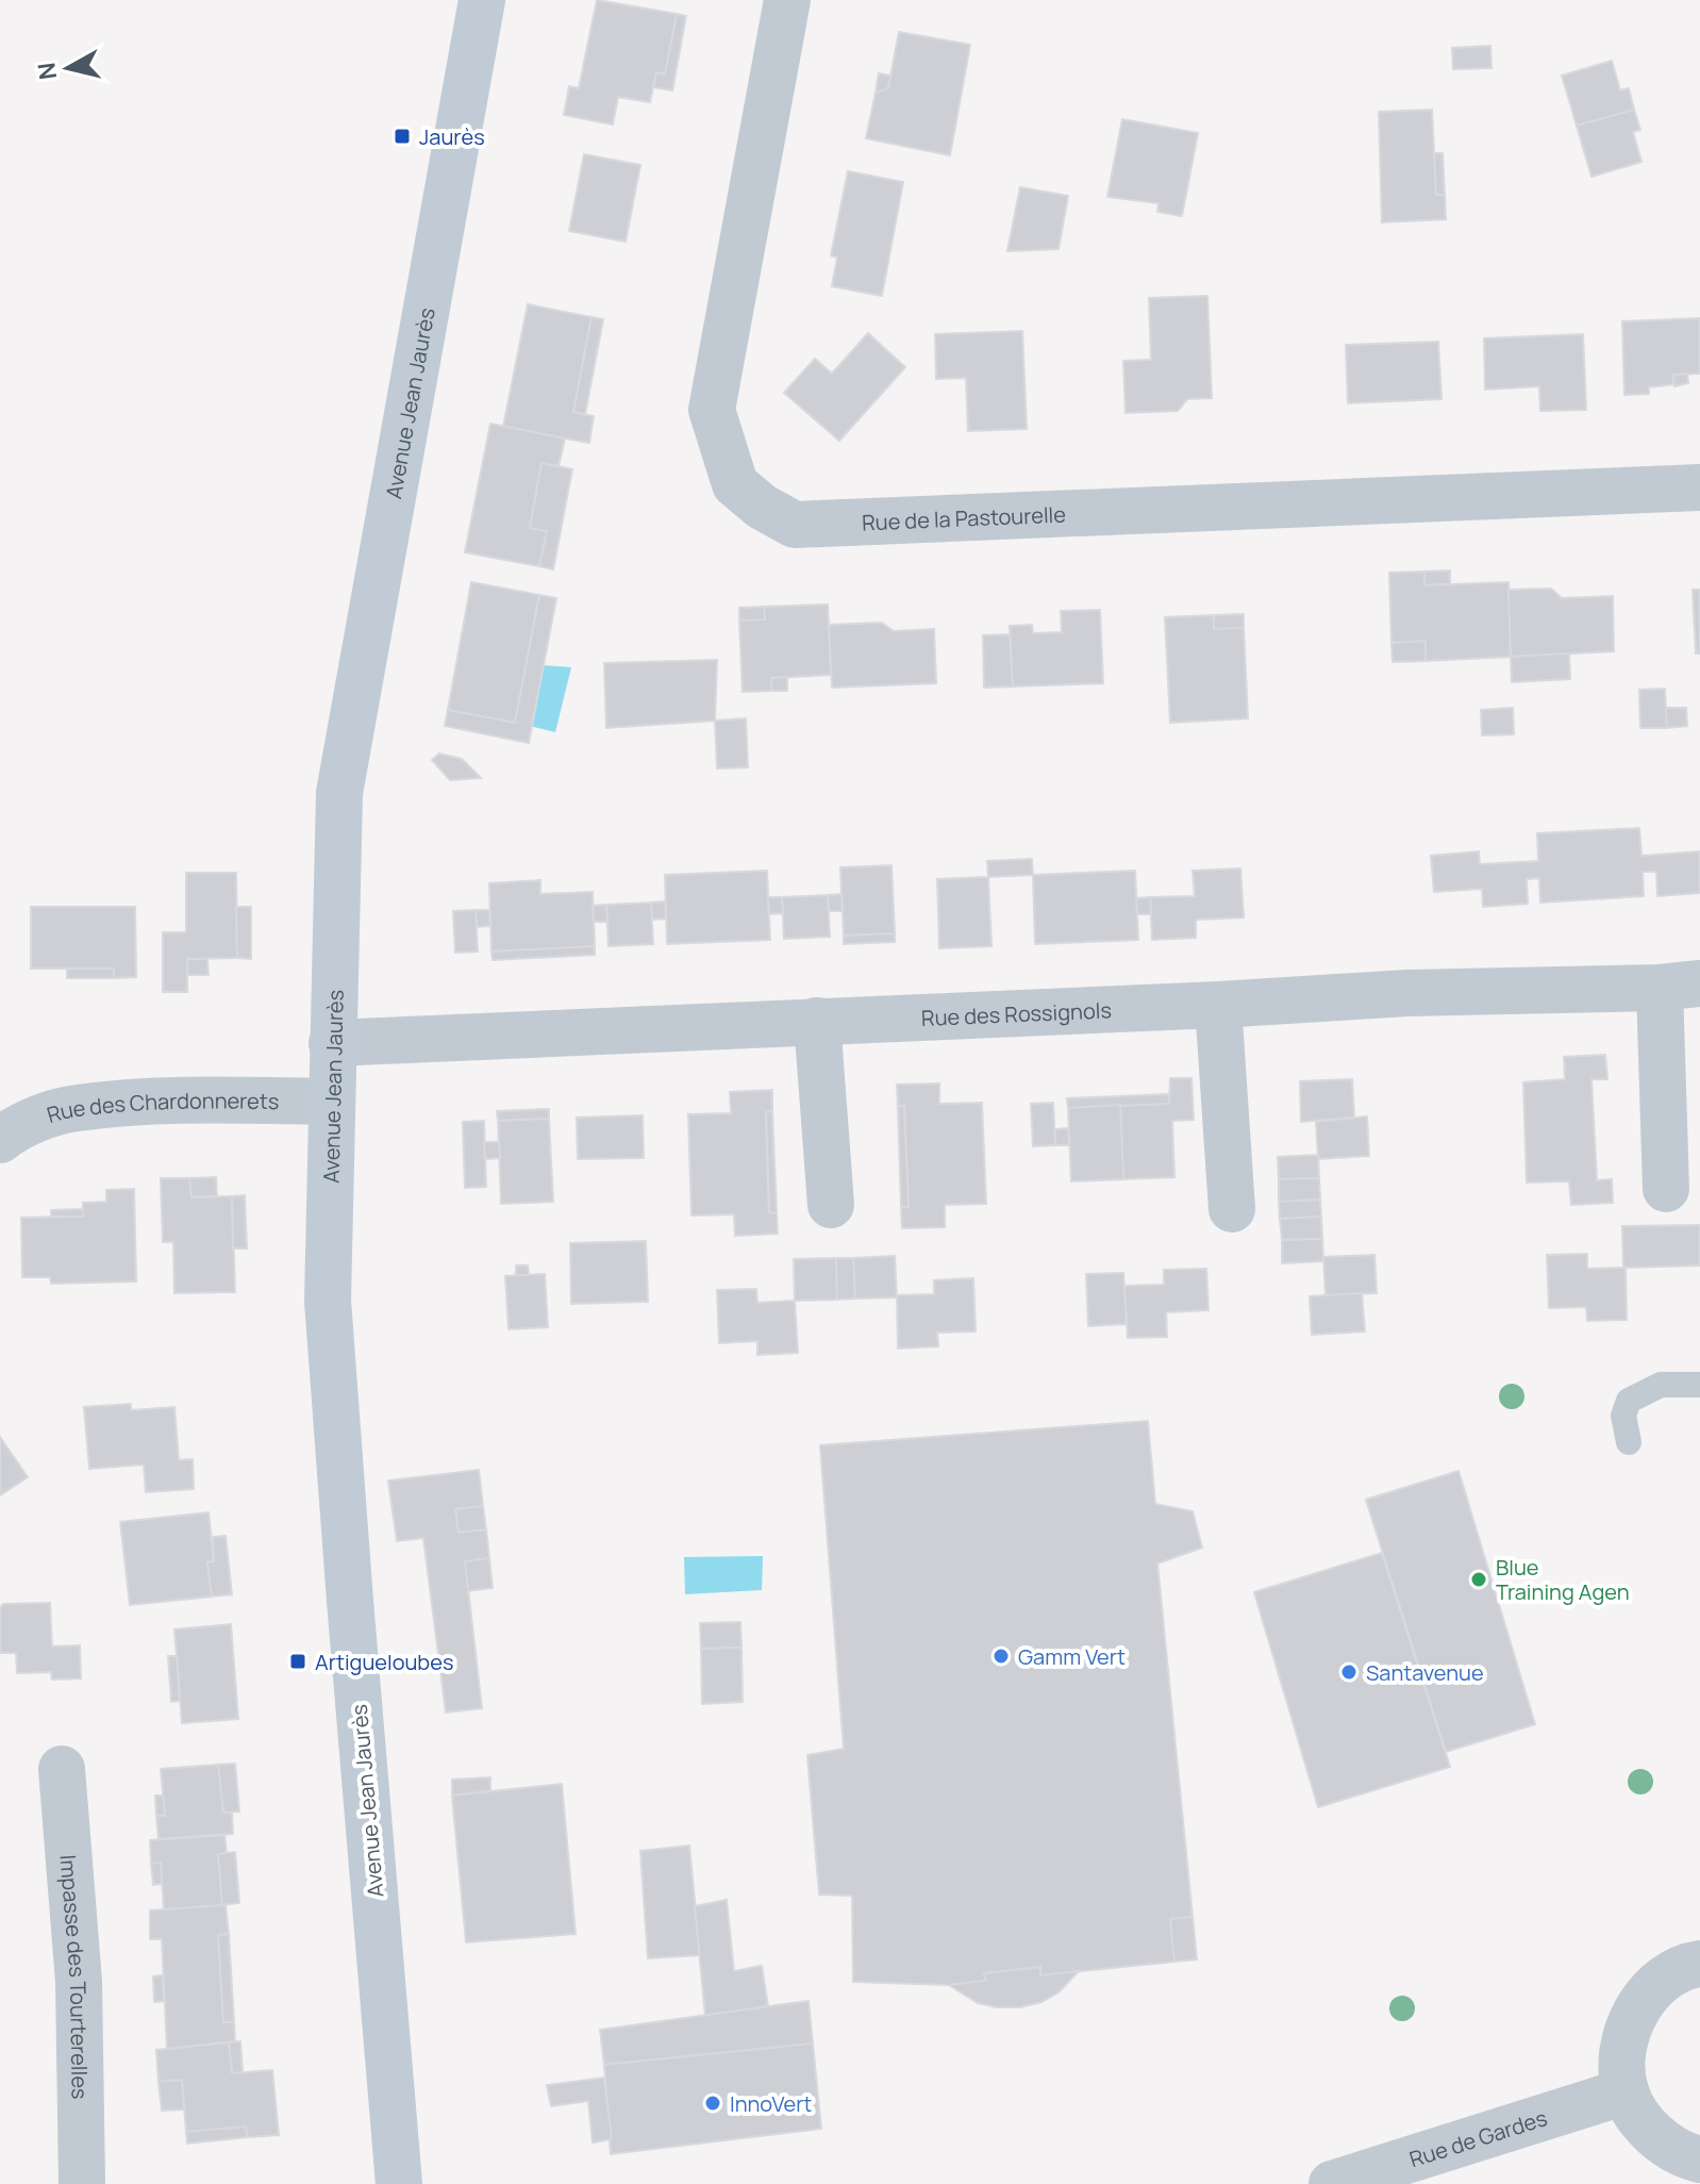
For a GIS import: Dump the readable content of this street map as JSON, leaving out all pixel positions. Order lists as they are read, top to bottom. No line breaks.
{"streets":{"street":["Avenue Jean Jaurès","Rue de la Pastourelle","Rue des Rossignols","Rue des Chardonnerets","Impasse des Tourterelles","Rue de Gardes"]},"crossings":[["Avenue Jean Jaurès","Rue des Rossignols"],["Avenue Jean Jaurès","Rue des Chardonnerets"]],"places":{"transit":["Jaurès","Artigueloubes"],"other":["Blue Training Agen","Gamm Vert","Santavenue","InnoVert"]},"north":"left"}
